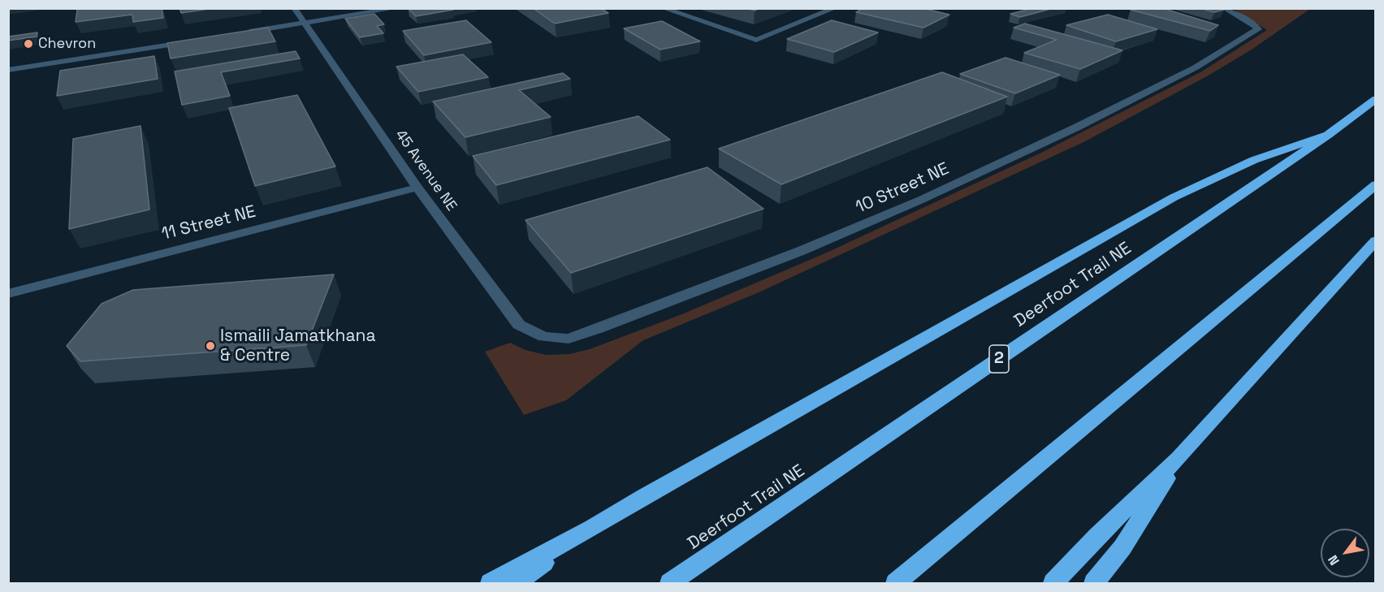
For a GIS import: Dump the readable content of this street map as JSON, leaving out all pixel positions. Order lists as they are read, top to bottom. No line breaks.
{"streets":{"highway":["Deerfoot Trail NE","2"],"street":["45 Avenue NE","10 Street NE","11 Street NE"]},"crossings":[["45 Avenue NE","10 Street NE"],["45 Avenue NE","11 Street NE"]],"places":["Chevron","Ismaili Jamatkhana & Centre"],"north":"bottom left"}
